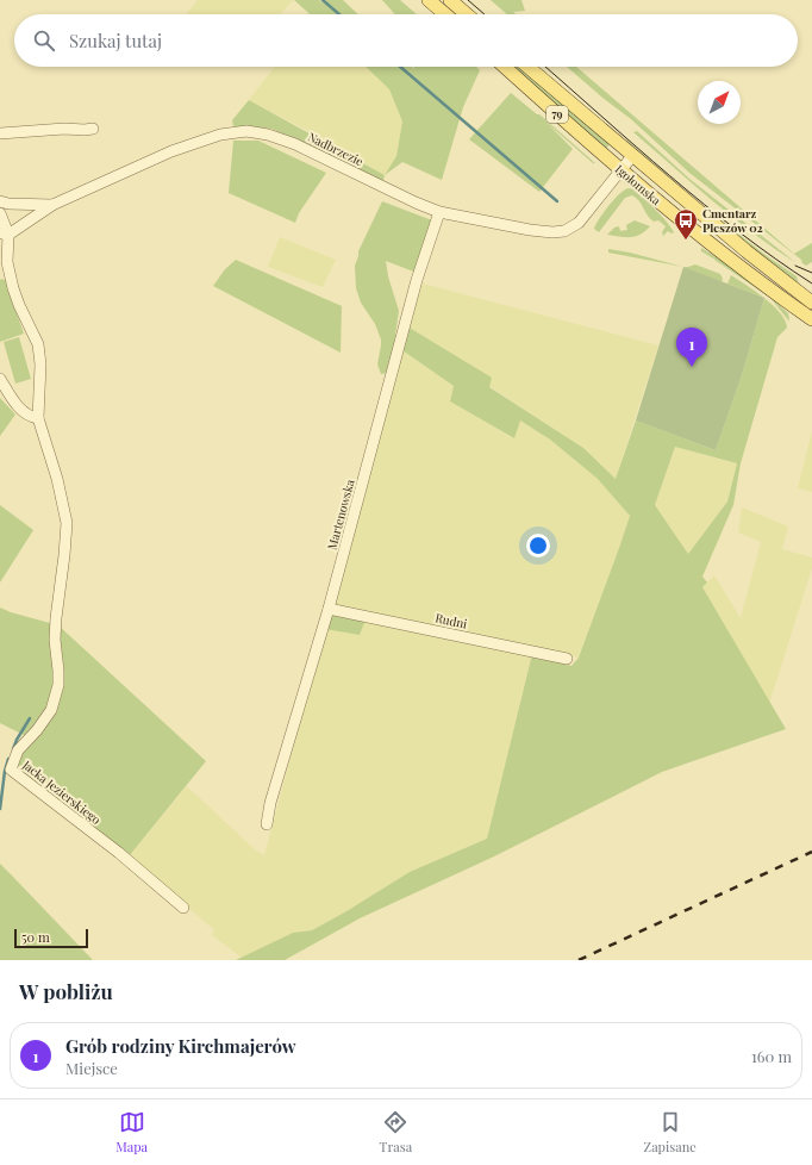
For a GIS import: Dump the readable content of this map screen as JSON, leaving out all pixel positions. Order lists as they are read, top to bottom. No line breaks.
{"streets":{"main road":["79","Igołomska"],"street":["Nadbrzezie","Martenowska","Rudni","Jacka Jezierskiego"]},"crossings":[["Nadbrzezie","Igołomska"],["Nadbrzezie","Martenowska"],["Martenowska","Rudni"]],"places":{"bus stop":["Cmentarz Pleszów 02"]},"scale_bar":"50 m","north":"top right","page":{"search":"Szukaj tutaj","pins":"1","scale":"50 m","heading":"W pobliżu","list":[{"mark":"1","name":"Grób rodziny Kirchmajerów","note":"Miejsce","value":"160 m"}],"nav":["Mapa","Trasa","Zapisane"]}}
